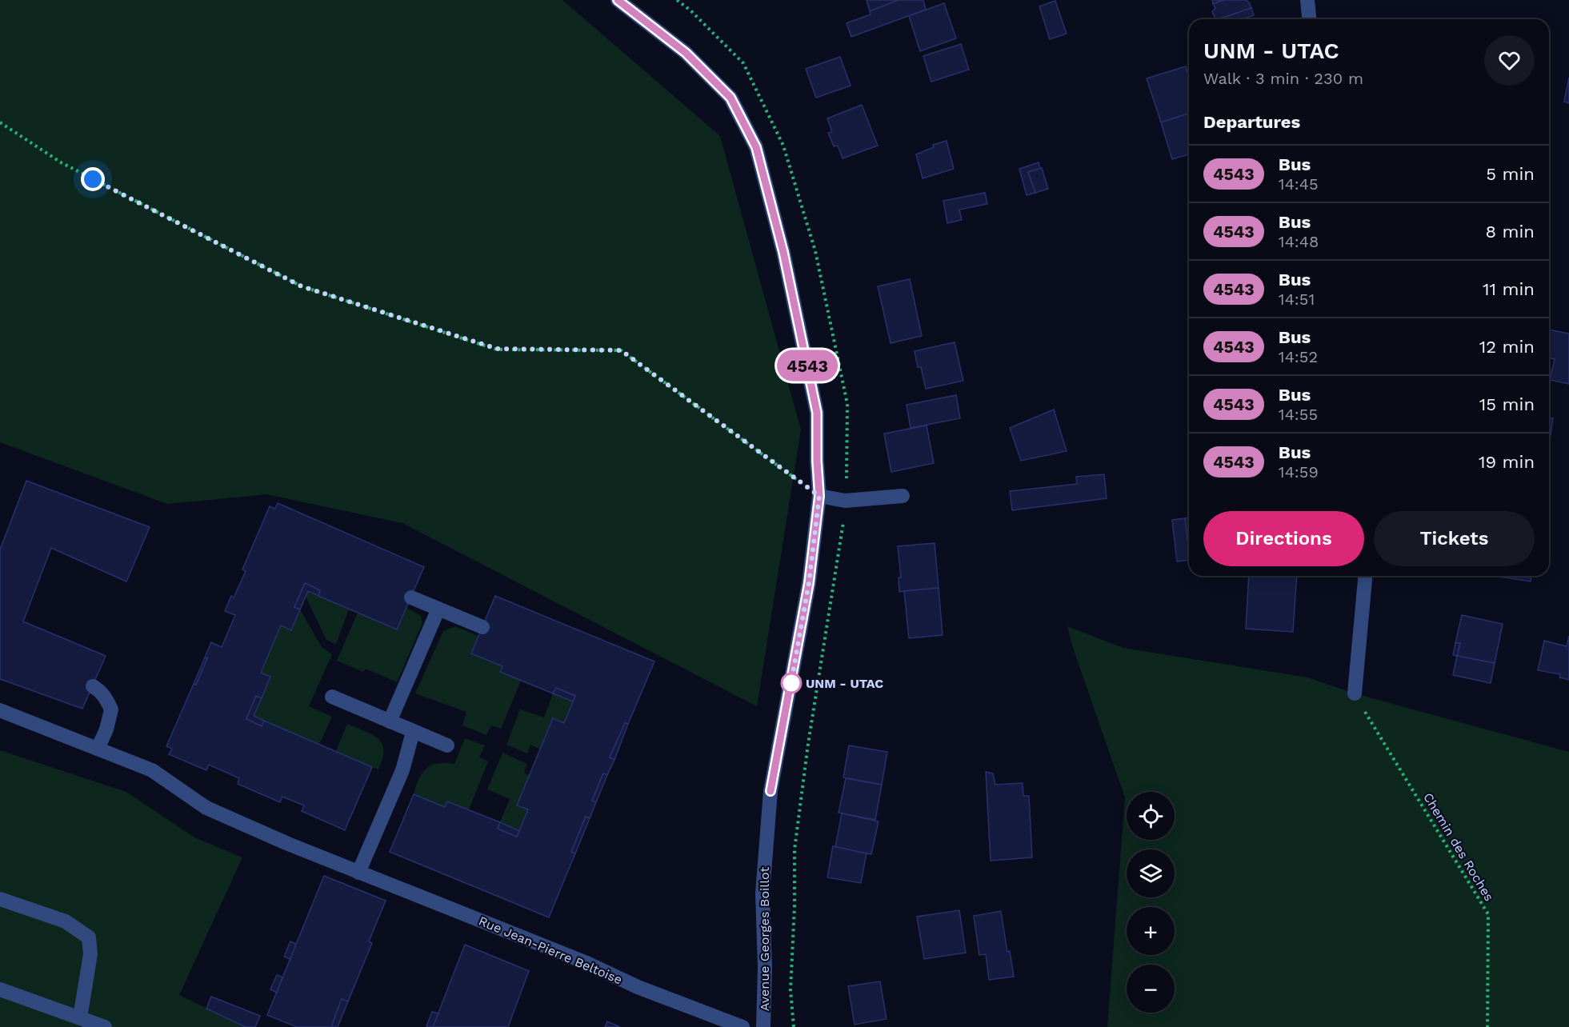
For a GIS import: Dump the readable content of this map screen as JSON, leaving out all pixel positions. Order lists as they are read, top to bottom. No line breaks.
{"streets":{"street":["Avenue Georges Boillot","Rue Jean-Pierre Beltoise"],"path":["Chemin des Roches"]},"places":["UNM - UTAC"],"lines":["bus line 4543"],"page":{"on_map":"4543","heading":[["UNM - UTAC","Walk · 3 min · 230 m"],"Departures"],"list":[{"mark":"4543","name":"Bus","note":"14:45","value":"5 min"},{"mark":"4543","name":"Bus","note":"14:48","value":"8 min"},{"mark":"4543","name":"Bus","note":"14:51","value":"11 min"},{"mark":"4543","name":"Bus","note":"14:52","value":"12 min"},{"mark":"4543","name":"Bus","note":"14:55","value":"15 min"},{"mark":"4543","name":"Bus","note":"14:59","value":"19 min"}],"buttons":["Directions","Tickets"],"map_buttons":["+","−"]}}
